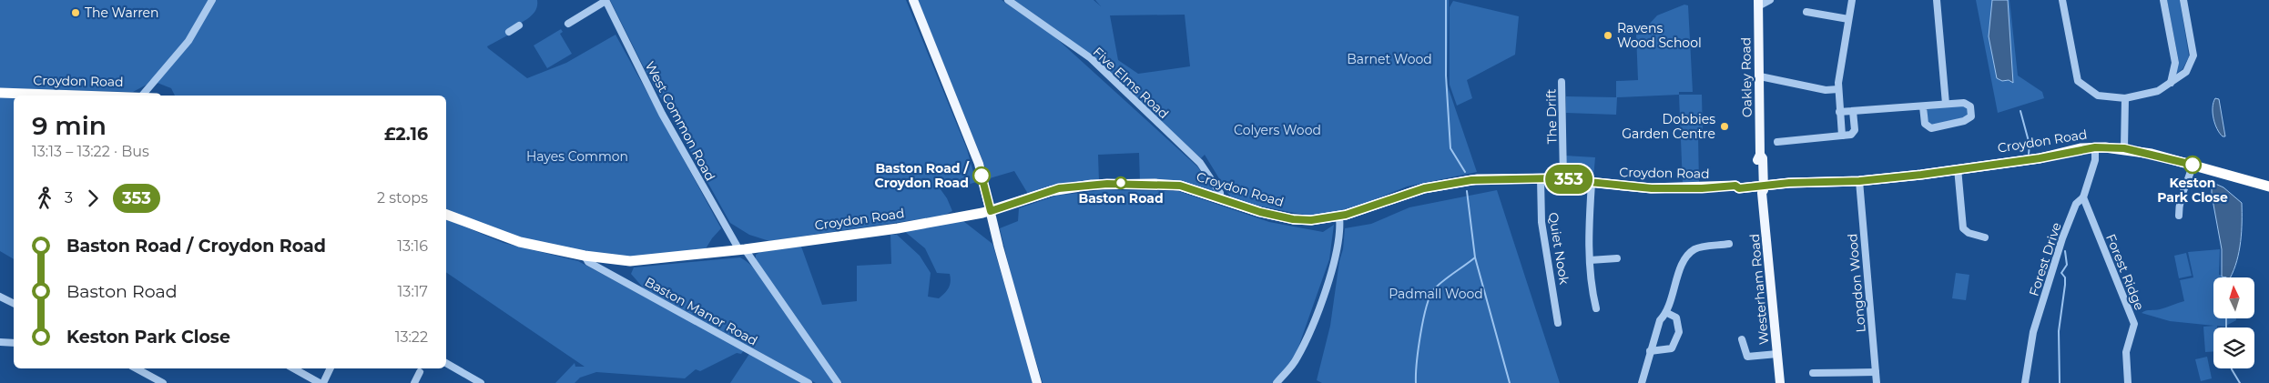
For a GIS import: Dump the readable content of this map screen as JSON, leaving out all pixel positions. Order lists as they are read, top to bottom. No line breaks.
{"streets":{"highway":["Croydon Road"],"main road":["Oakley Road","Westerham Road"],"street":["Five Elms Road","The Drift","West Common Road","Quiet Nook","Forest Drive","Forest Ridge","Longdon Wood","Baston Manor Road"]},"crossings":[["Oakley Road","Croydon Road"],["Oakley Road","Westerham Road"],["Croydon Road","Five Elms Road"],["Croydon Road","The Drift"],["Croydon Road","West Common Road"],["Croydon Road","Quiet Nook"],["Croydon Road","Forest Drive"],["Croydon Road","Longdon Wood"],["Croydon Road","Westerham Road"],["Croydon Road","Baston Manor Road"],["Forest Drive","Forest Ridge"]],"parks":["Barnet Wood","Colyers Wood","Hayes Common","Padmall Wood"],"places":["The Warren","Ravens Wood School","Dobbies Garden Centre","Keston Park Close","Baston Road / Croydon Road","Baston Road"],"lines":["bus line 353"],"north":"top","page":{"on_map":"353","heading":["9 min","13:13 – 13:22 · Bus","£2.16"],"legs":["3","353","2 stops"],"list":[{"name":"Baston Road / Croydon Road","value":"13:16"},{"name":"Baston Road","value":"13:17"},{"name":"Keston Park Close","value":"13:22"}]}}
